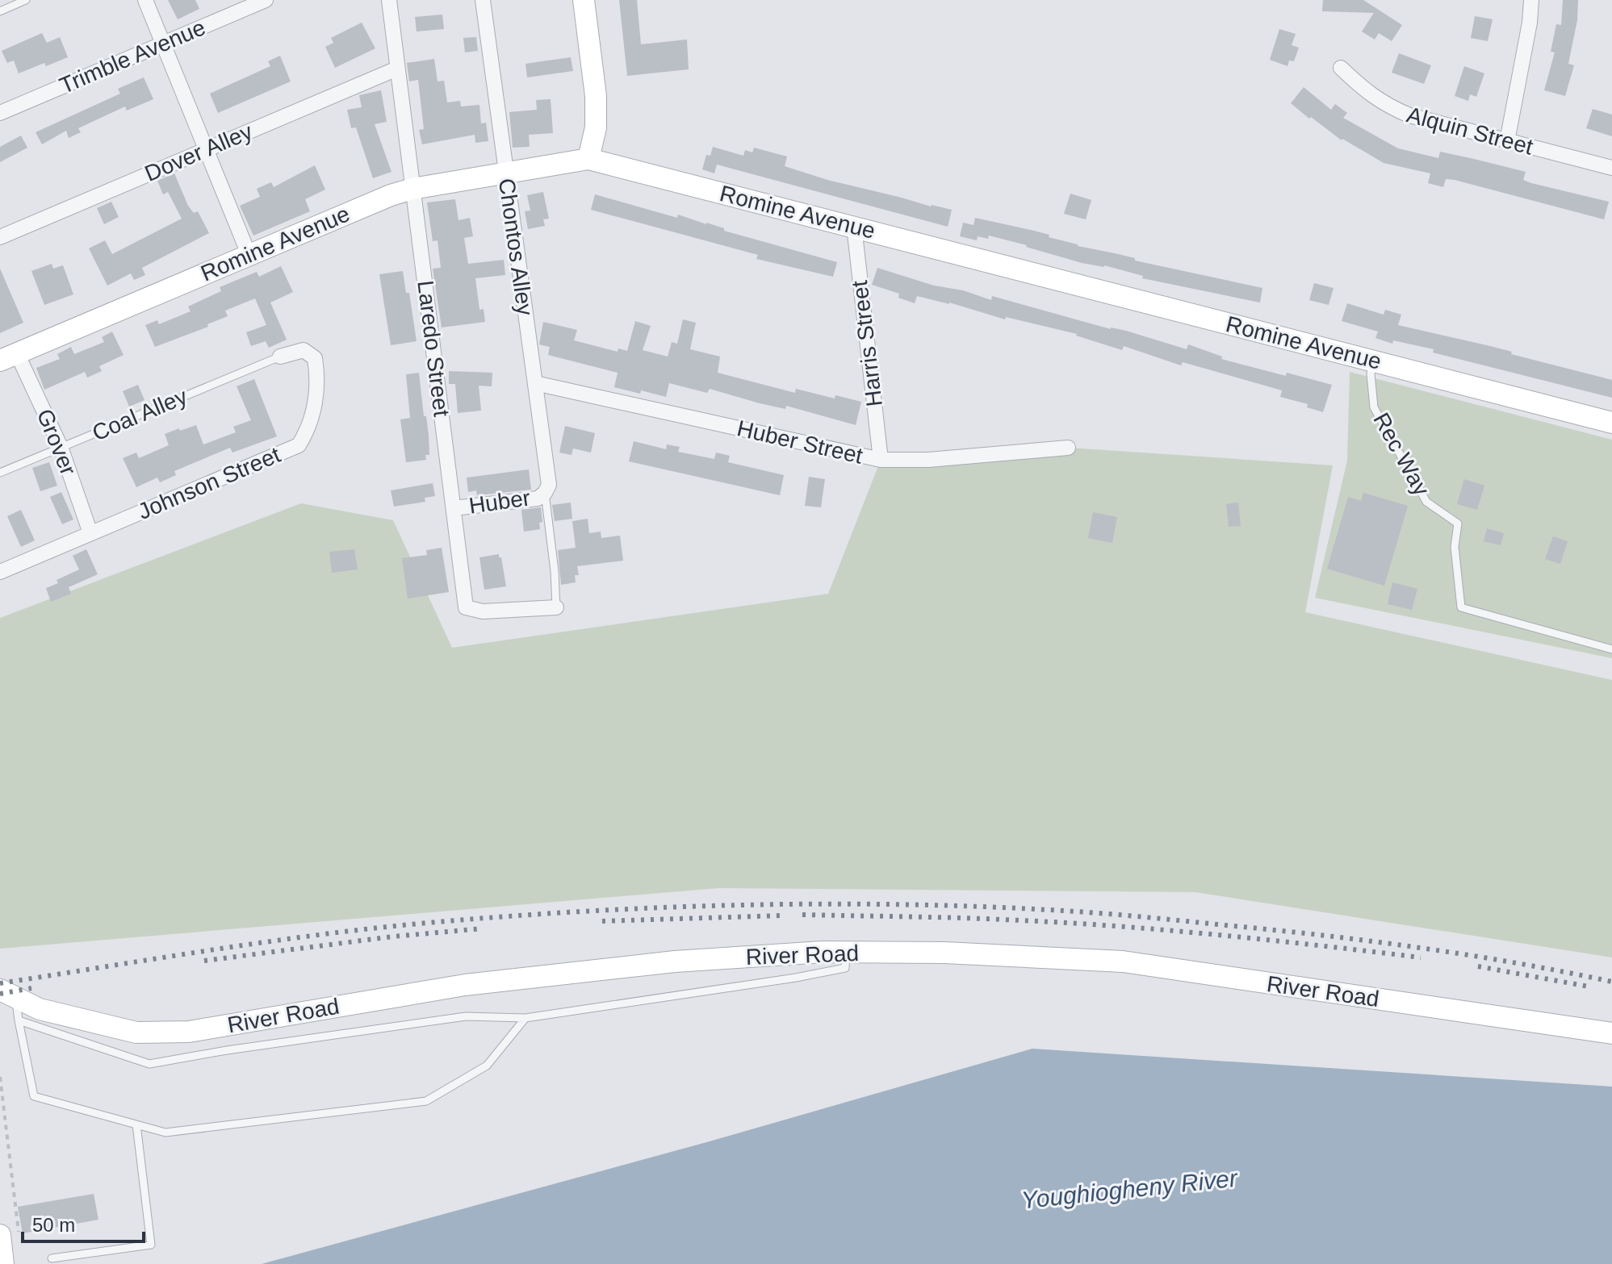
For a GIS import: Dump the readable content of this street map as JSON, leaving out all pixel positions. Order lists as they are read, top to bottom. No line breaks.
{"streets":{"street":["Trimble Avenue","Alquin Street","Dover Alley","Romine Avenue","Chontos Alley","Harris Street","Laredo Street","Grover","Huber Street","Johnson Street","Huber","River Road"],"lane":["Coal Alley","Rec Way"]},"crossings":[["Dover Alley","Laredo Street"],["Romine Avenue","Chontos Alley"],["Romine Avenue","Harris Street"],["Romine Avenue","Laredo Street"],["Romine Avenue","Grover"],["Romine Avenue","Rec Way"],["Chontos Alley","Huber Street"],["Chontos Alley","Huber"],["Harris Street","Huber Street"],["Laredo Street","Huber"],["Coal Alley","Grover"],["Coal Alley","Johnson Street"],["Grover","Johnson Street"]],"water":["Youghiogheny River"],"scale_bar":"50 m"}
